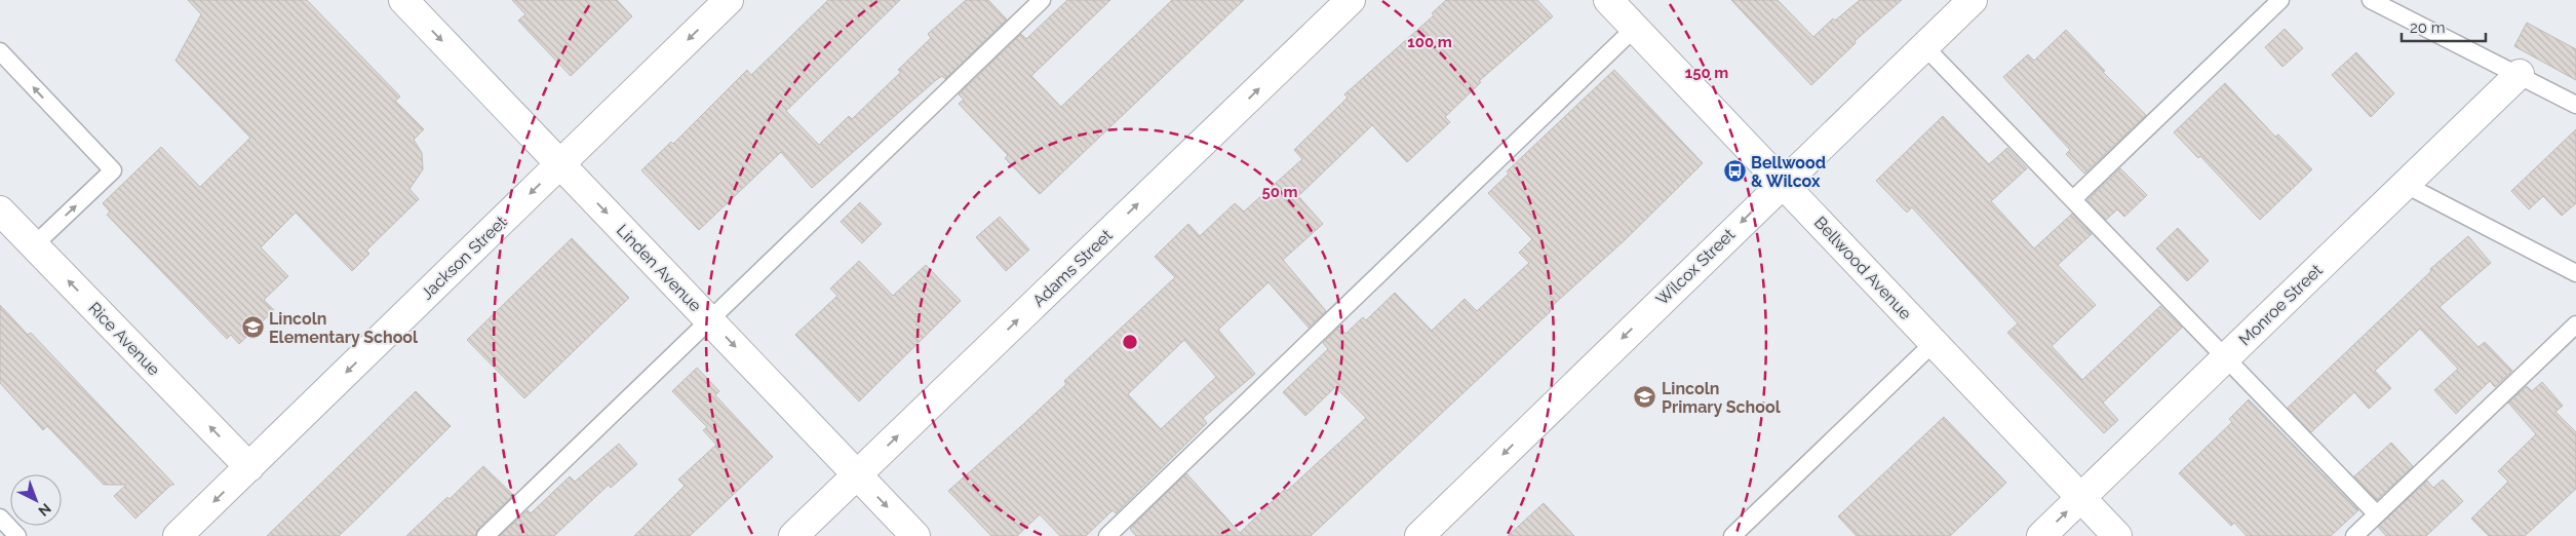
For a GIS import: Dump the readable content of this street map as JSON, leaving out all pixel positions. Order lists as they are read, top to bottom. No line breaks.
{"streets":{"street":["Jackson Street","Wilcox Street","Linden Avenue","Adams Street","Bellwood Avenue","Monroe Street","Rice Avenue"]},"crossings":[["Jackson Street","Linden Avenue"],["Jackson Street","Rice Avenue"],["Wilcox Street","Bellwood Avenue"],["Linden Avenue","Adams Street"],["Bellwood Avenue","Monroe Street"]],"one_way":["Jackson Street","Wilcox Street","Linden Avenue","Adams Street","Rice Avenue"],"places":{"bus stop":["Bellwood & Wilcox"],"school or university":["Lincoln Elementary School","Lincoln Primary School"]},"scale_bar":"20 m","north":"bottom right","rings":["100 m","150 m","50 m"]}
